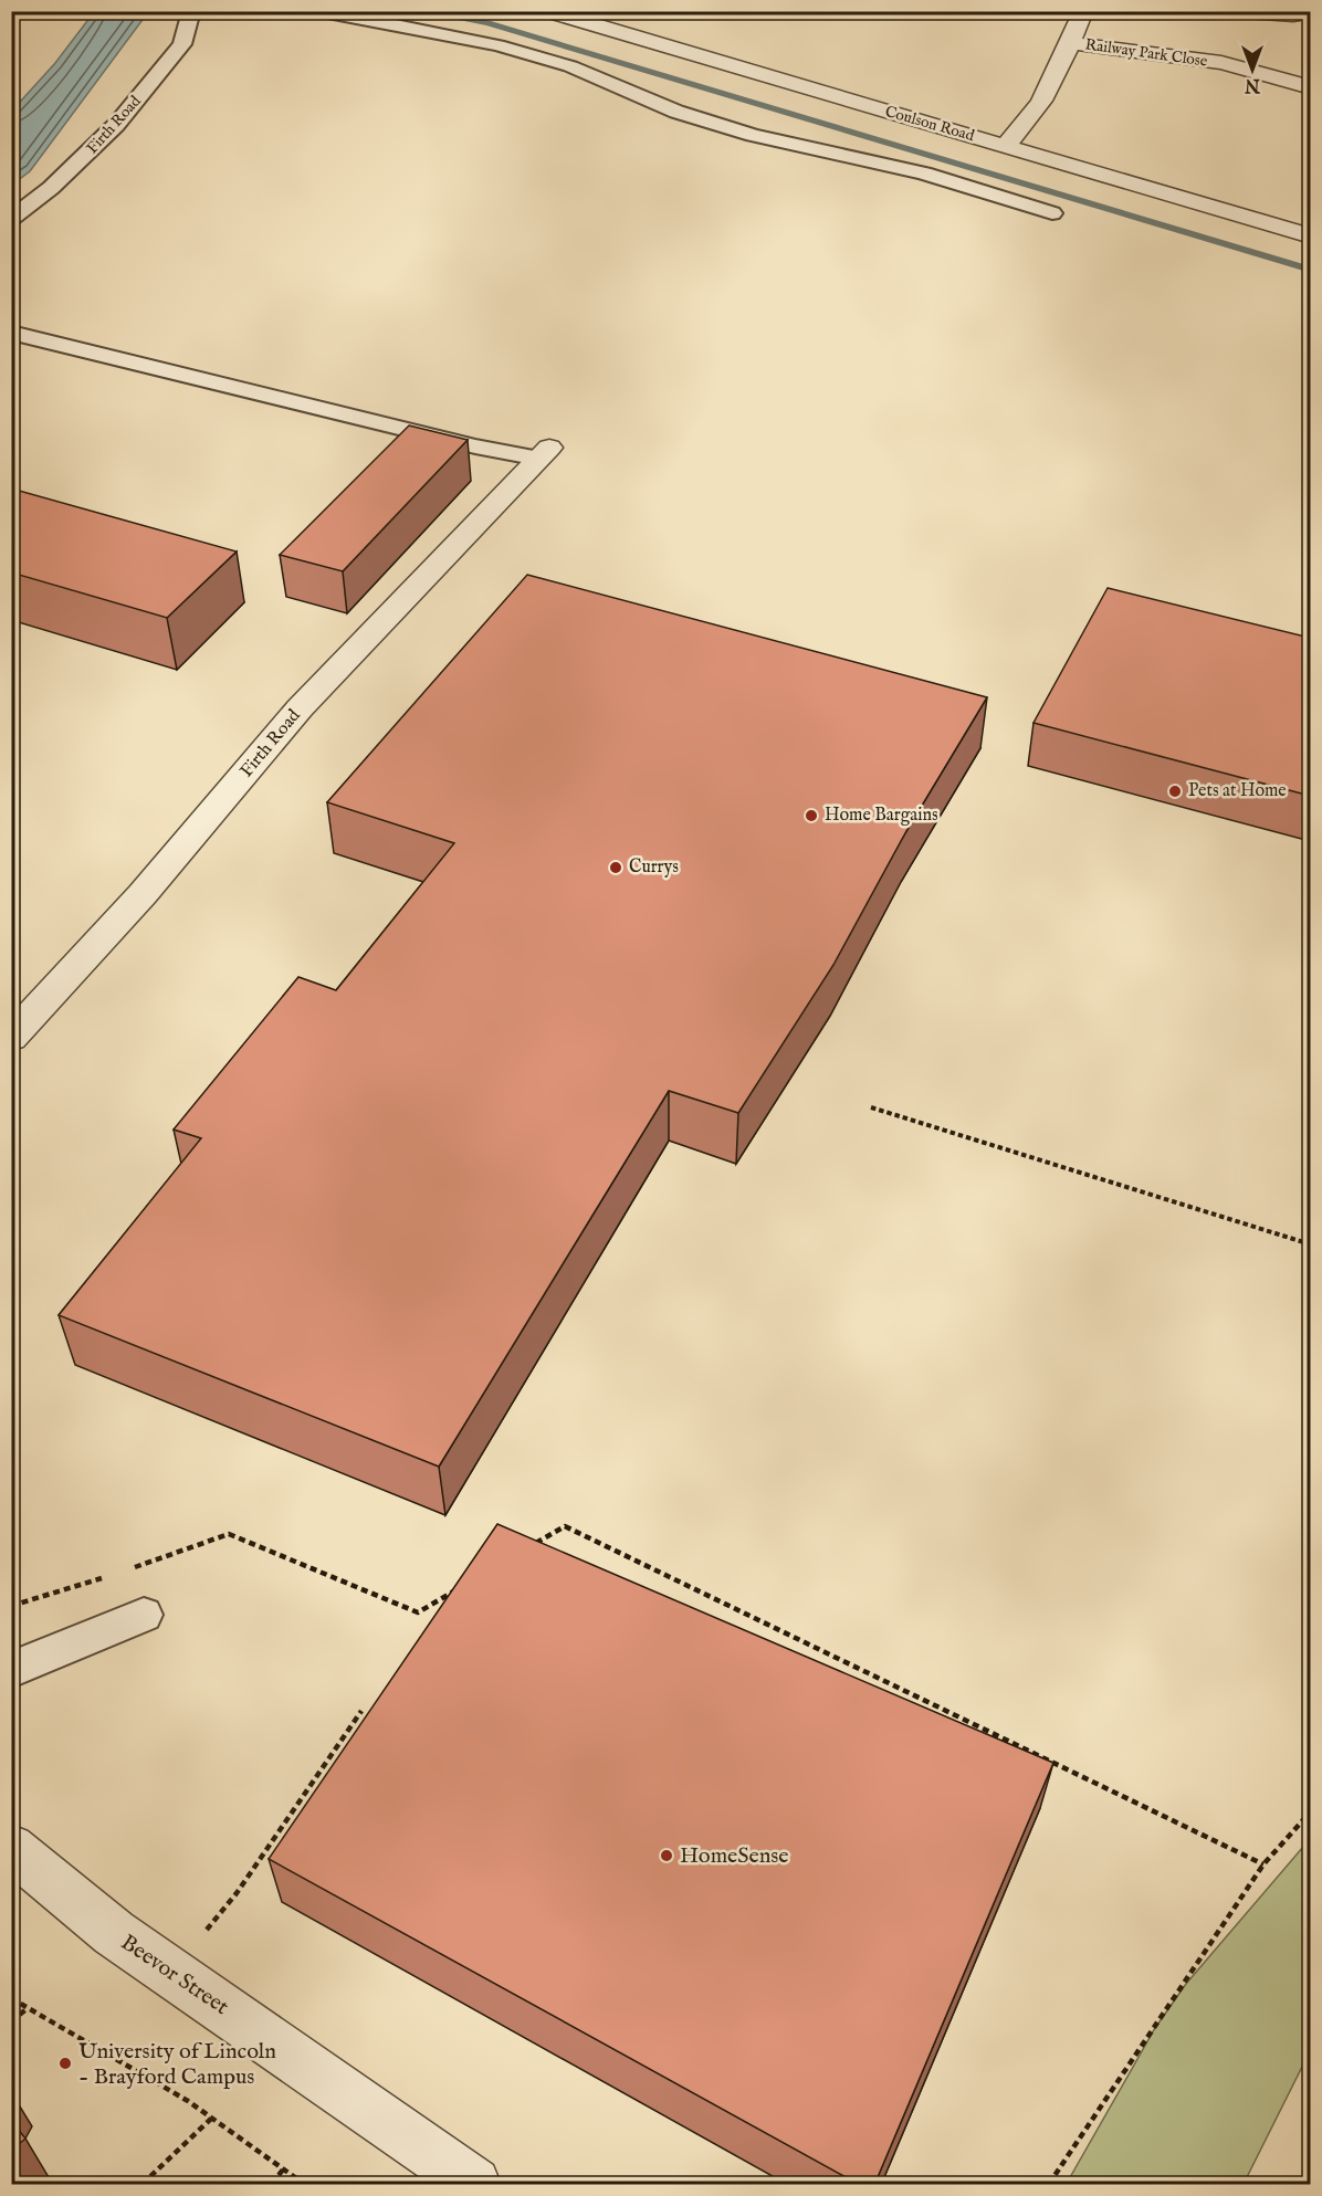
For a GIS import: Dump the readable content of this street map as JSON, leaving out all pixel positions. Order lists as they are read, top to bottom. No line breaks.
{"streets":{"street":["Railway Park Close","Coulson Road","Firth Road","Beevor Street"]},"places":["Pets at Home","Home Bargains","Currys","HomeSense","University of Lincoln - Brayford Campus"],"north":"bottom"}
